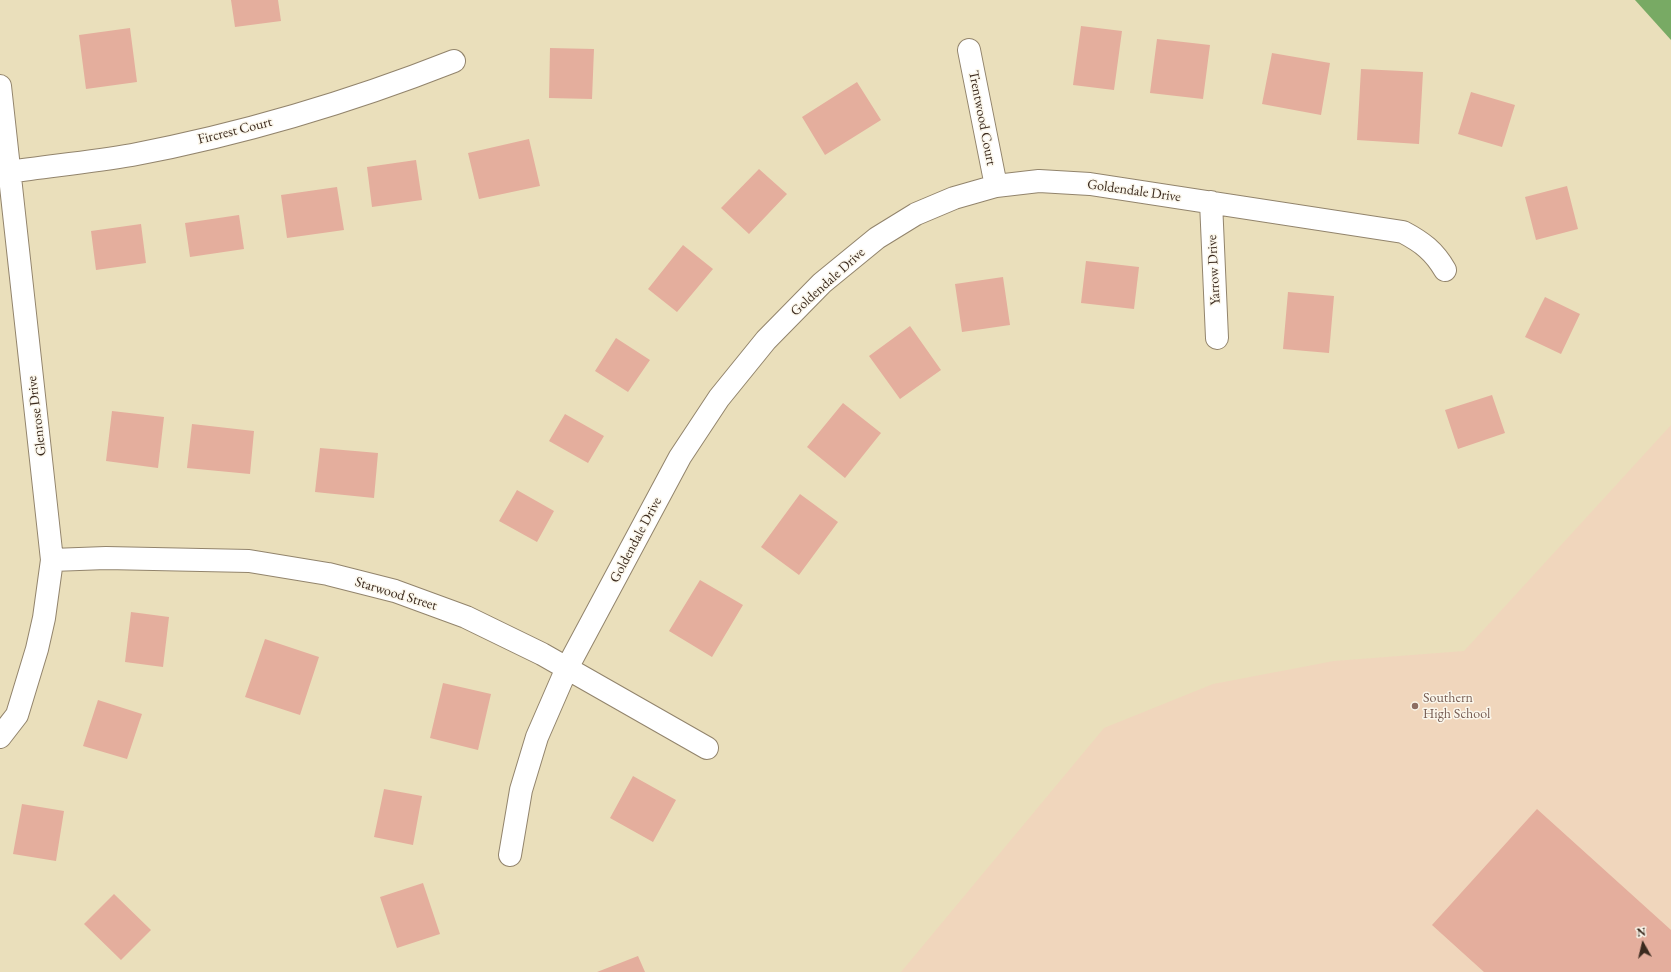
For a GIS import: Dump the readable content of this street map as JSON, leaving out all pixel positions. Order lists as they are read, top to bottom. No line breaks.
{"streets":{"street":["Trentwood Court","Fircrest Court","Goldendale Drive","Yarrow Drive","Glenrose Drive","Starwood Street"]},"crossings":[["Trentwood Court","Goldendale Drive"],["Fircrest Court","Glenrose Drive"],["Goldendale Drive","Yarrow Drive"],["Goldendale Drive","Starwood Street"],["Glenrose Drive","Starwood Street"]],"places":["Southern High School"],"north":"top"}
